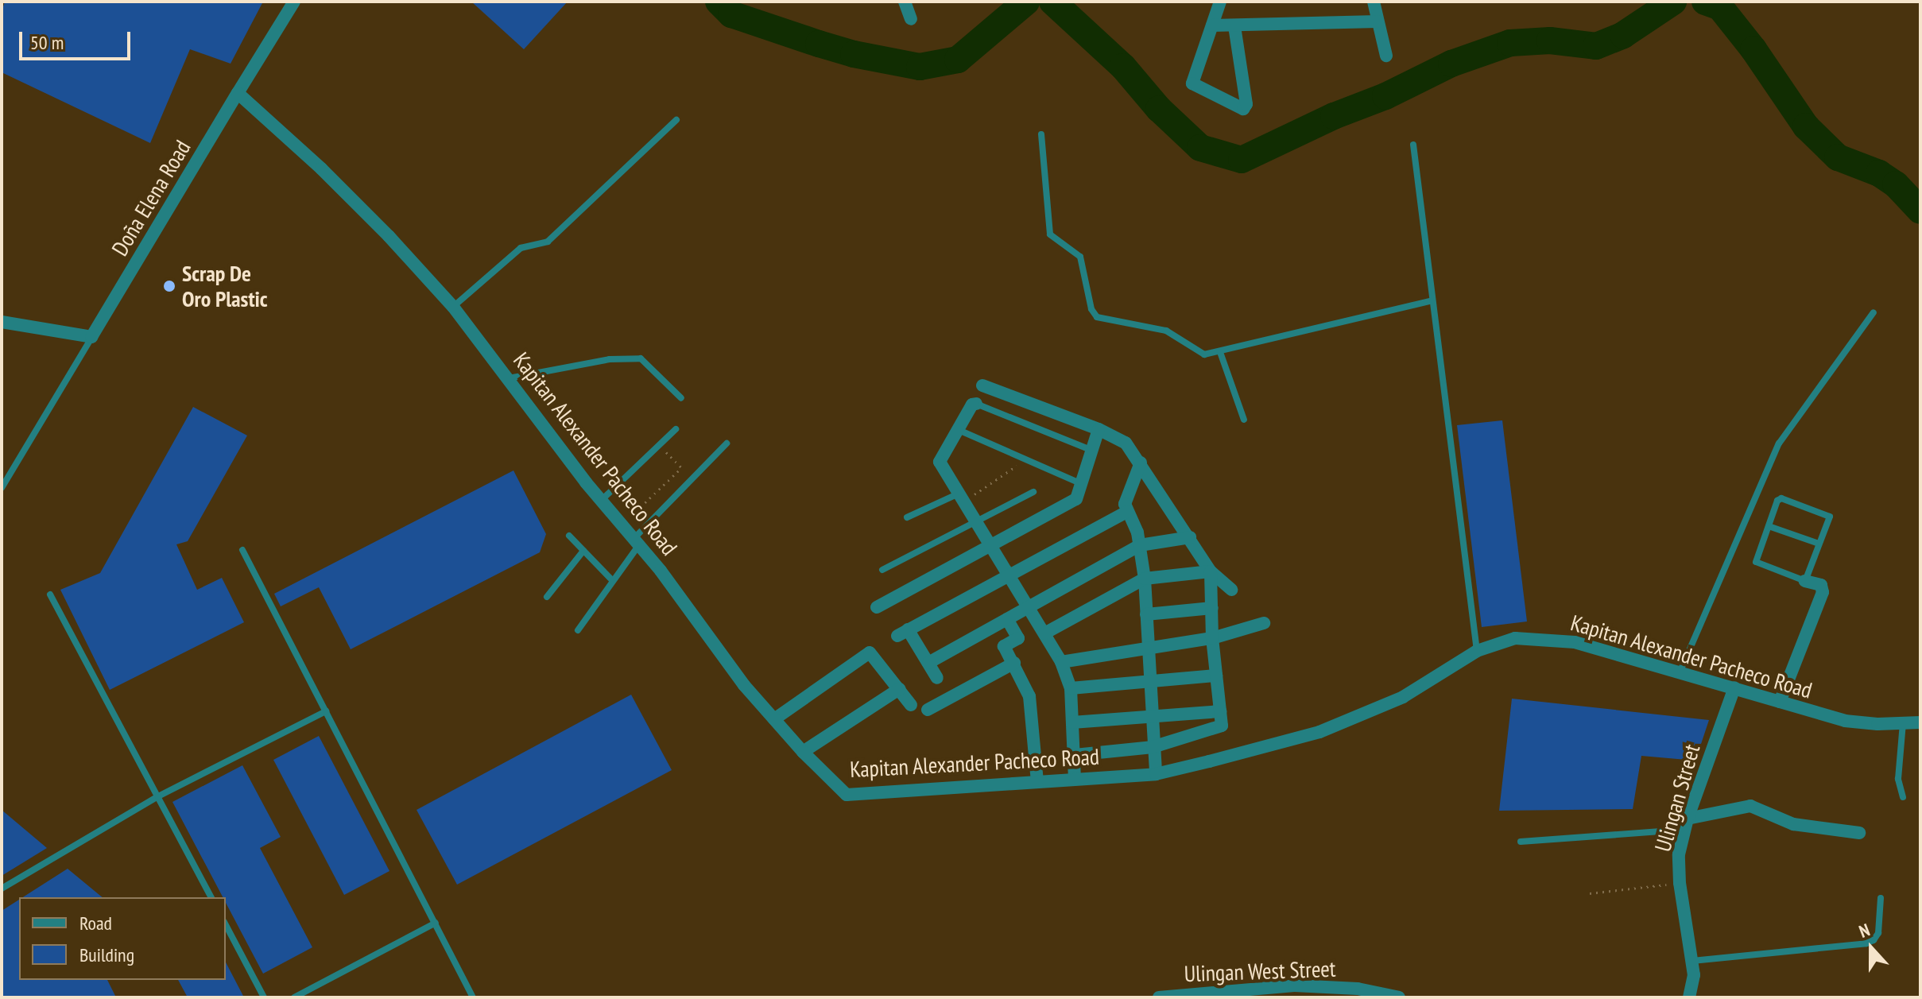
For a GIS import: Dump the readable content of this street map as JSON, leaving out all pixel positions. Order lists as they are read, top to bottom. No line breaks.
{"streets":{"street":["Doña Elena Road","Kapitan Alexander Pacheco Road","Ulingan Street","Ulingan West Street"]},"crossings":[["Doña Elena Road","Kapitan Alexander Pacheco Road"],["Kapitan Alexander Pacheco Road","Ulingan Street"]],"places":["Scrap De Oro Plastic"],"legend":["Road","Building"],"scale_bar":"50 m","north":"top"}
